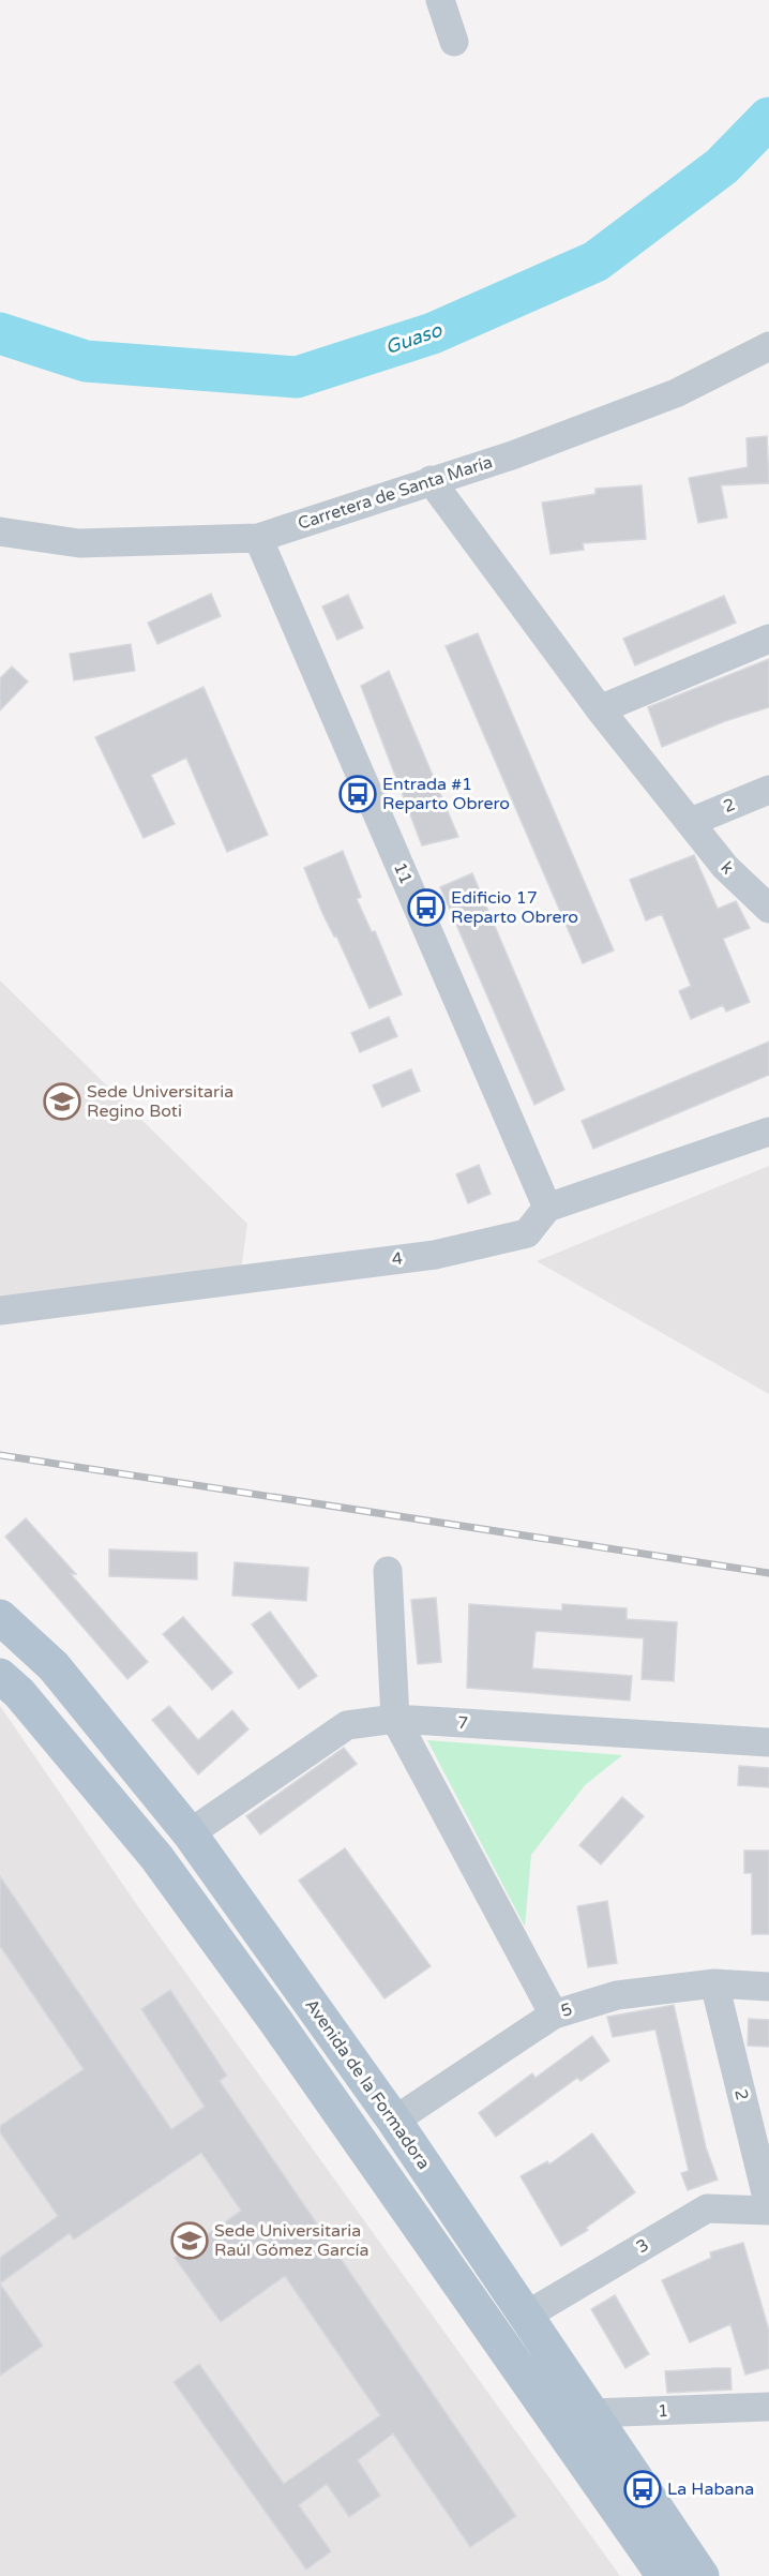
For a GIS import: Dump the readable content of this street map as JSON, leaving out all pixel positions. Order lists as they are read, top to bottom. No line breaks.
{"streets":{"main road":["Avenida de la Formadora"],"street":["Carretera de Santa María","2","k","11","4","7","5","3","1"]},"crossings":[["Carretera de Santa María","k"],["Carretera de Santa María","11"],["2","k"],["2","5"],["2","3"],["11","4"],["7","Avenida de la Formadora"],["5","Avenida de la Formadora"],["Avenida de la Formadora","3"],["Avenida de la Formadora","1"]],"water":["Guaso"],"places":{"bus stop":["Entrada #1 Reparto Obrero","Edificio 17 Reparto Obrero","La Habana"],"school or university":["Sede Universitaria Regino Boti","Sede Universitaria Raúl Gómez García"]}}
